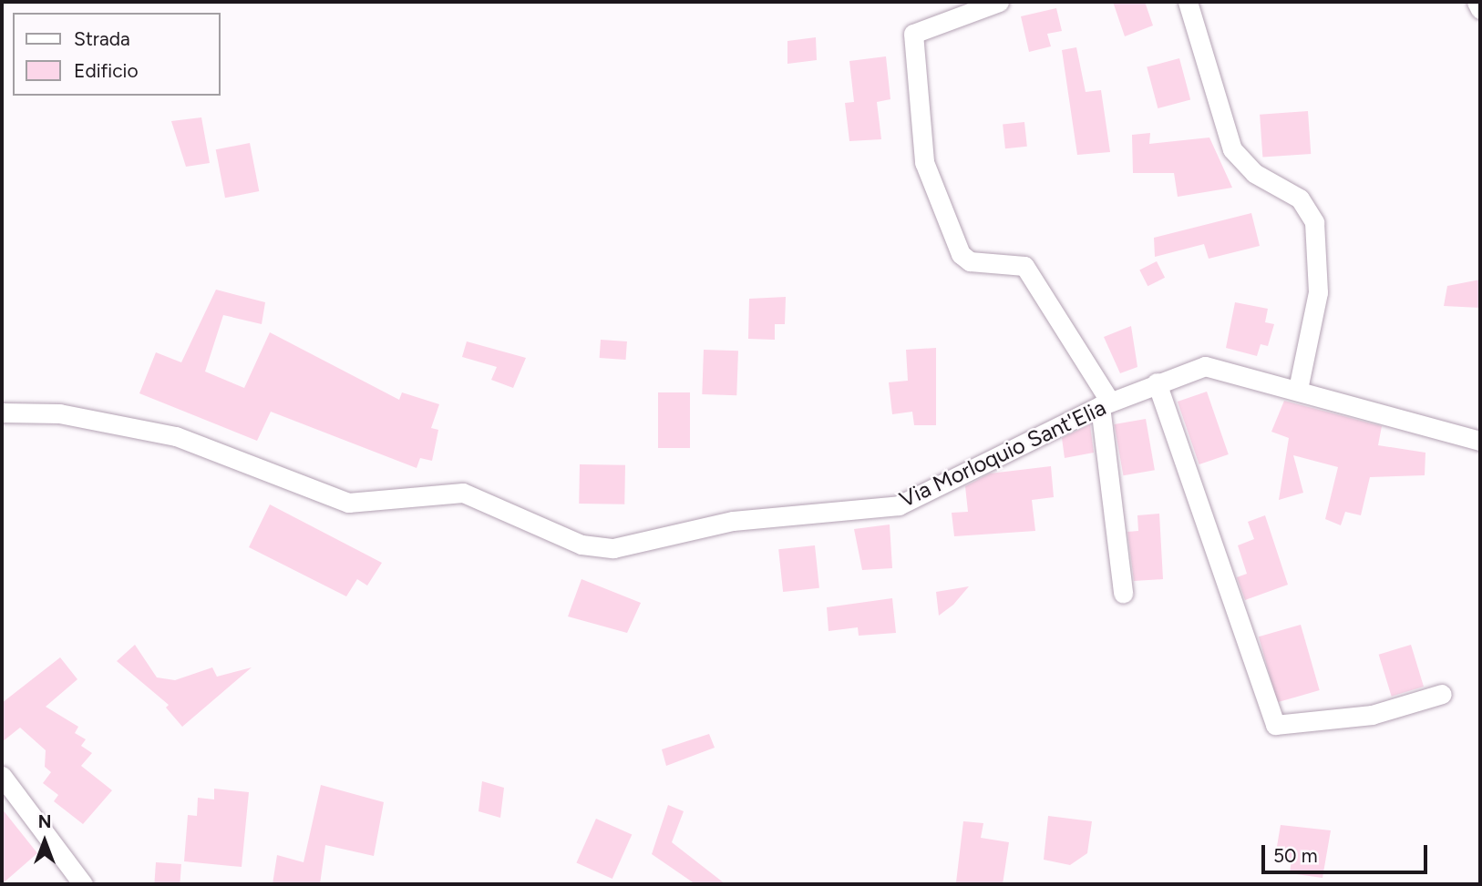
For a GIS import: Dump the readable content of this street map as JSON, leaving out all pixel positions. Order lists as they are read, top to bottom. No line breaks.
{"streets":{"street":["Via Morloquio Sant'Elia"]},"legend":["Strada","Edificio"],"scale_bar":"50 m","north":"top"}
